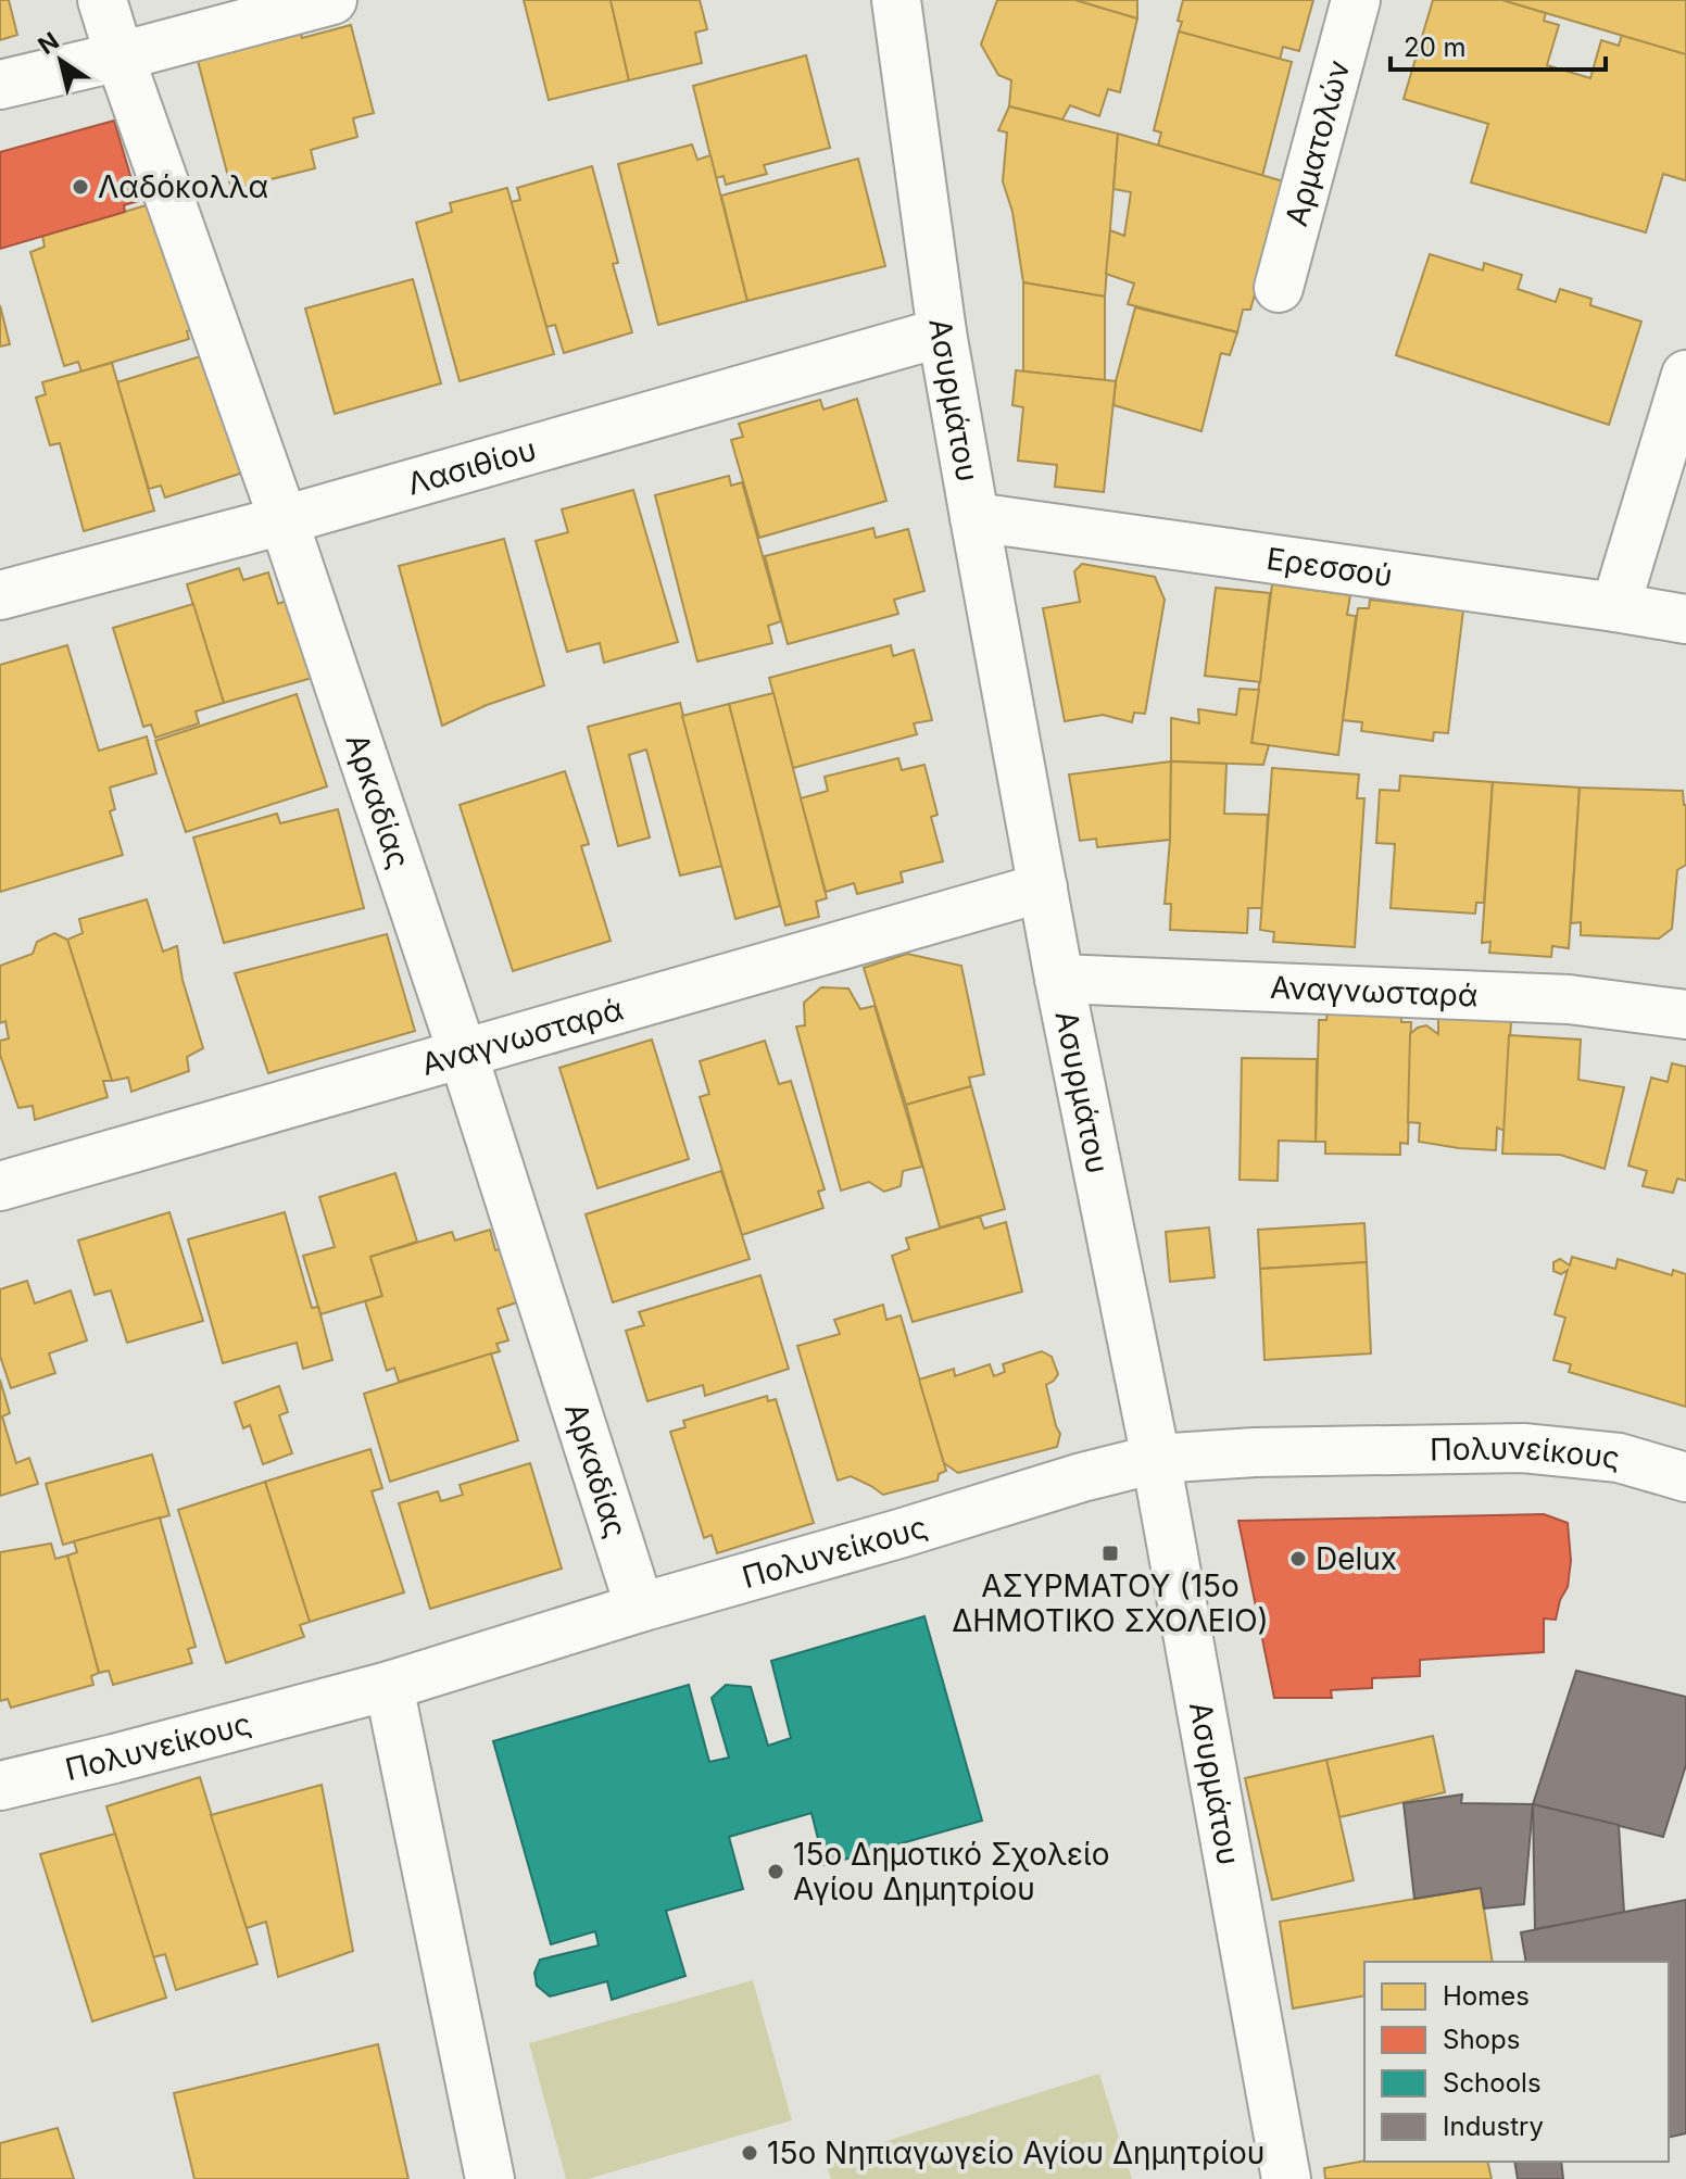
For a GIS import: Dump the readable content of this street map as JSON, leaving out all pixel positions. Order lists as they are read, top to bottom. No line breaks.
{"streets":{"street":["Αρματολών","Ασυρμάτου","Λασιθίου","Ερεσσού","Αρκαδίας","Αναγνωσταρά","Πολυνείκους"]},"crossings":[["Ασυρμάτου","Λασιθίου"],["Ασυρμάτου","Ερεσσού"],["Ασυρμάτου","Αναγνωσταρά"],["Ασυρμάτου","Πολυνείκους"],["Λασιθίου","Αρκαδίας"],["Αρκαδίας","Αναγνωσταρά"],["Αρκαδίας","Πολυνείκους"]],"places":{"other":["Λαδόκολλα","Delux","15ο Δημοτικό Σχολείο Αγίου Δημητρίου","15ο Νηπιαγωγείο Αγίου Δημητρίου"],"transit":["ΑΣΥΡΜΑΤΟΥ (15ο ΔΗΜΟΤΙΚΟ ΣΧΟΛΕΙΟ)"]},"legend":["Homes","Shops","Schools","Industry"],"scale_bar":"20 m","north":"top left"}
